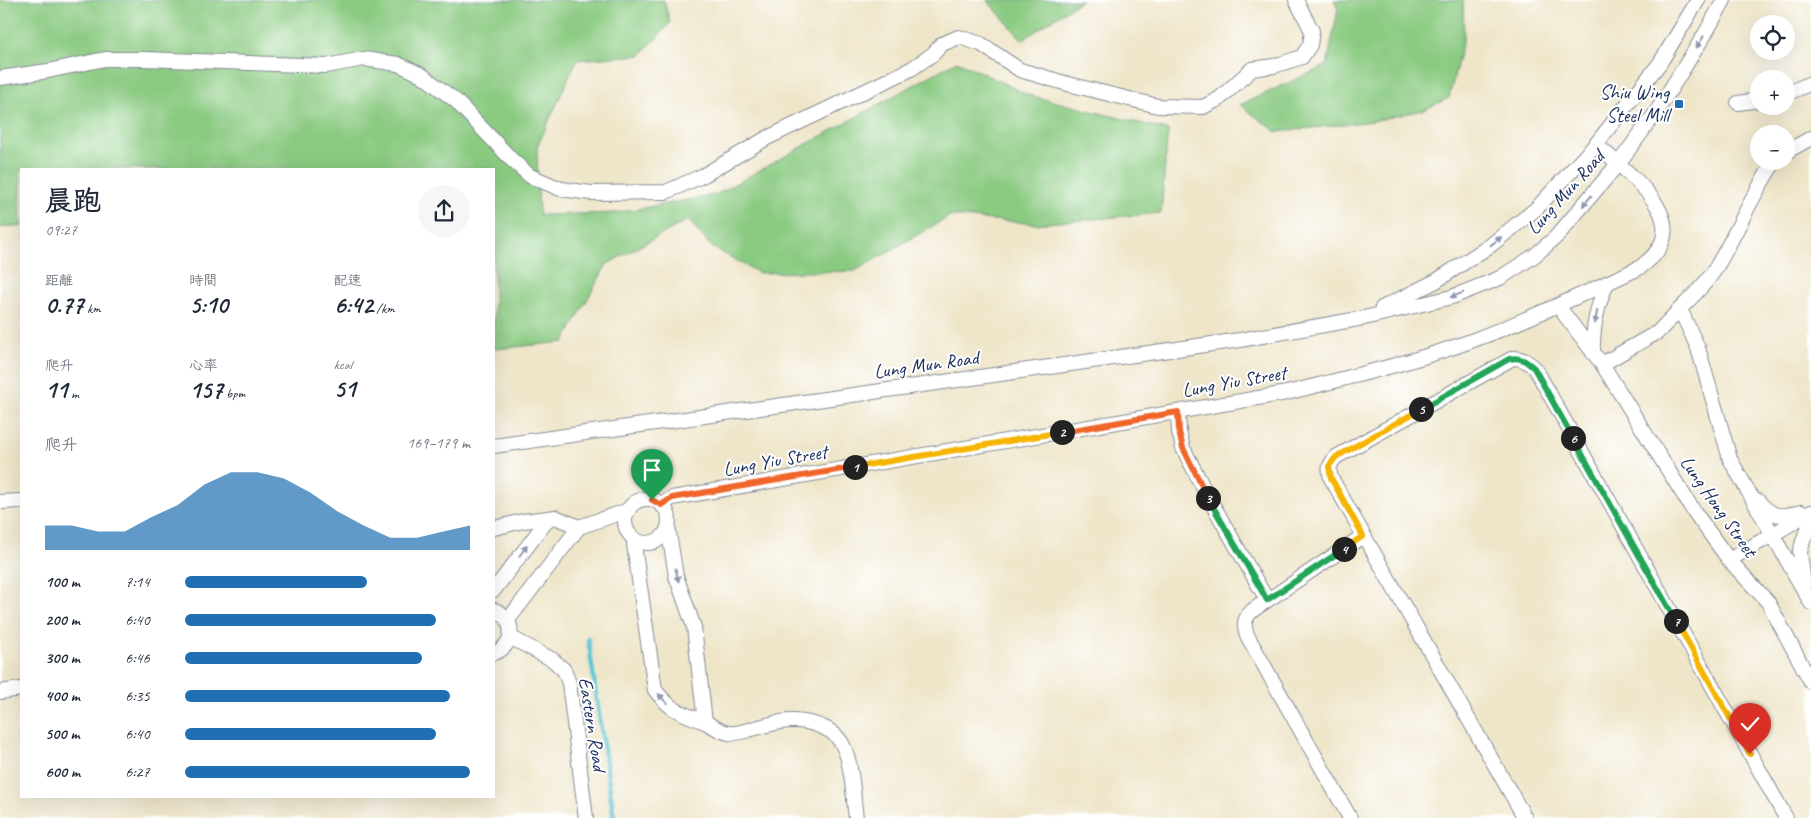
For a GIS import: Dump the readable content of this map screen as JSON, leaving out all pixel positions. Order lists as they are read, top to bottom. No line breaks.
{"streets":{"street":["Lung Mun Road","Lung Yiu Street","Lung Hong Street","Eastern Road"]},"crossings":[["Lung Mun Road","Lung Yiu Street"],["Lung Yiu Street","Lung Hong Street"]],"places":{"transit":["Shiu Wing Steel Mill"]},"page":{"map_buttons":["+","−"],"heading":["晨跑","09:27"],"stats":[["距離","0.77 km"],["時間","5:10"],["配速","6:42 /km"],["爬升","11 m"],["心率","157 bpm"],["kcal","51"]],"pins":["5","2","6","1","3","4","7"],"chart":["爬升","169–179 m"],"list":[{"name":"100 m","note":"7:14"},{"name":"200 m","note":"6:40"},{"name":"300 m","note":"6:46"},{"name":"400 m","note":"6:35"},{"name":"500 m","note":"6:40"},{"name":"600 m","note":"6:27"}]}}
